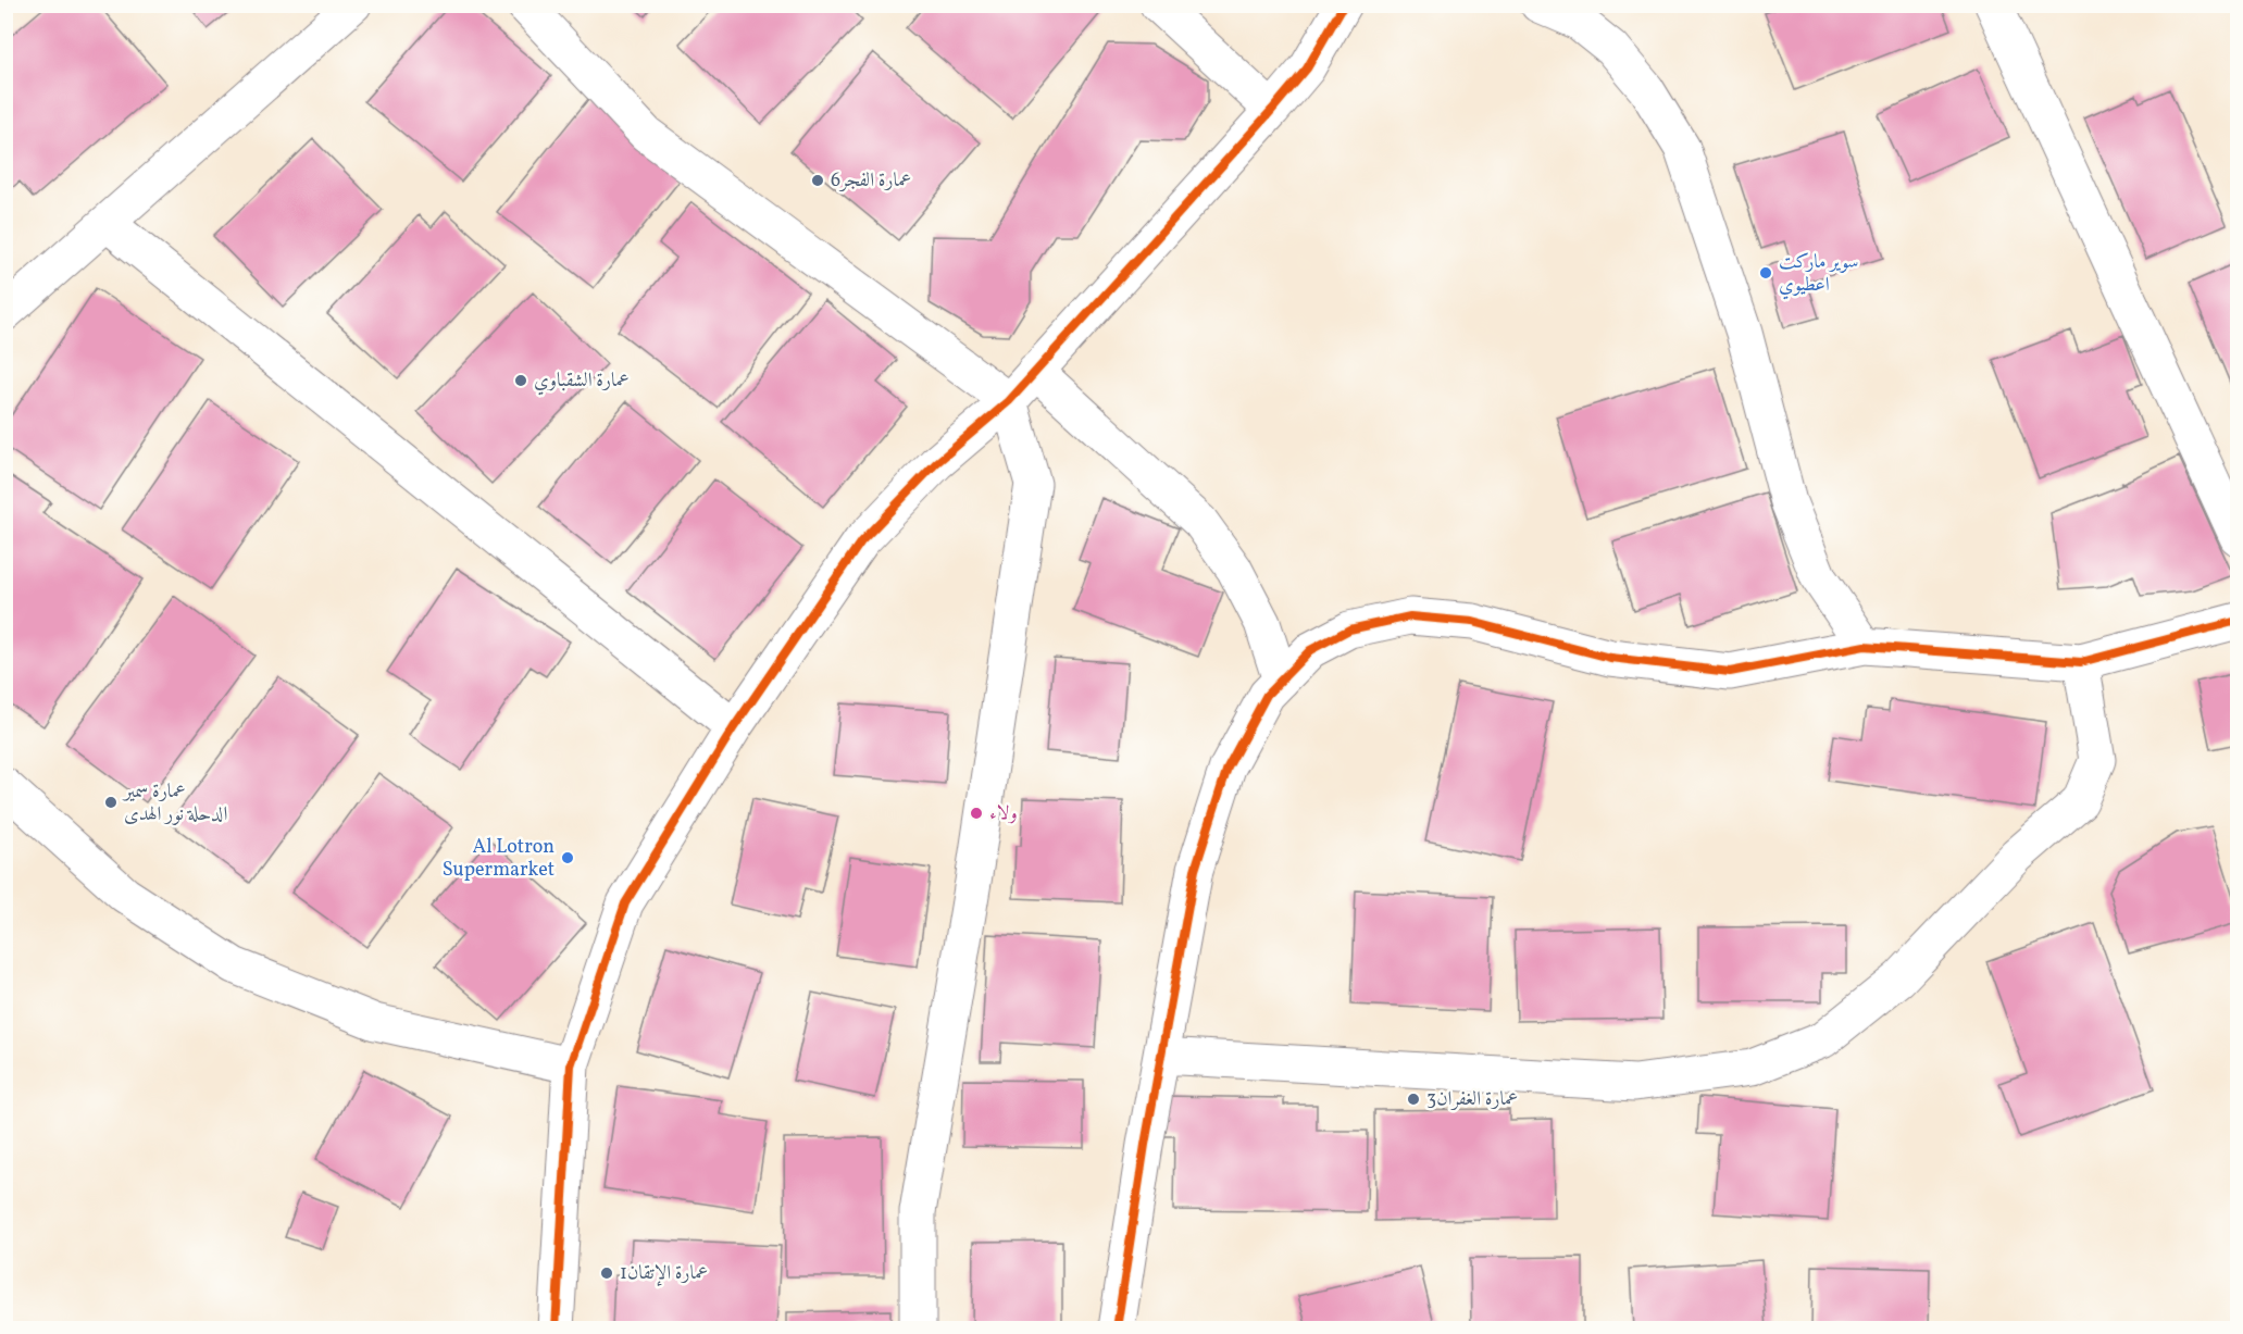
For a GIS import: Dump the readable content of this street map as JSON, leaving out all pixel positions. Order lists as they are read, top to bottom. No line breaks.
{"places":["عمارة الفجر6","سوير ماركت اعطيوي","عمارة الشقباوي","عمارة سمير الدحلة نور الهدى","ولاء","Al Lotron Supermarket","عمارة الغفران3","عمارة الإتقان1"]}
